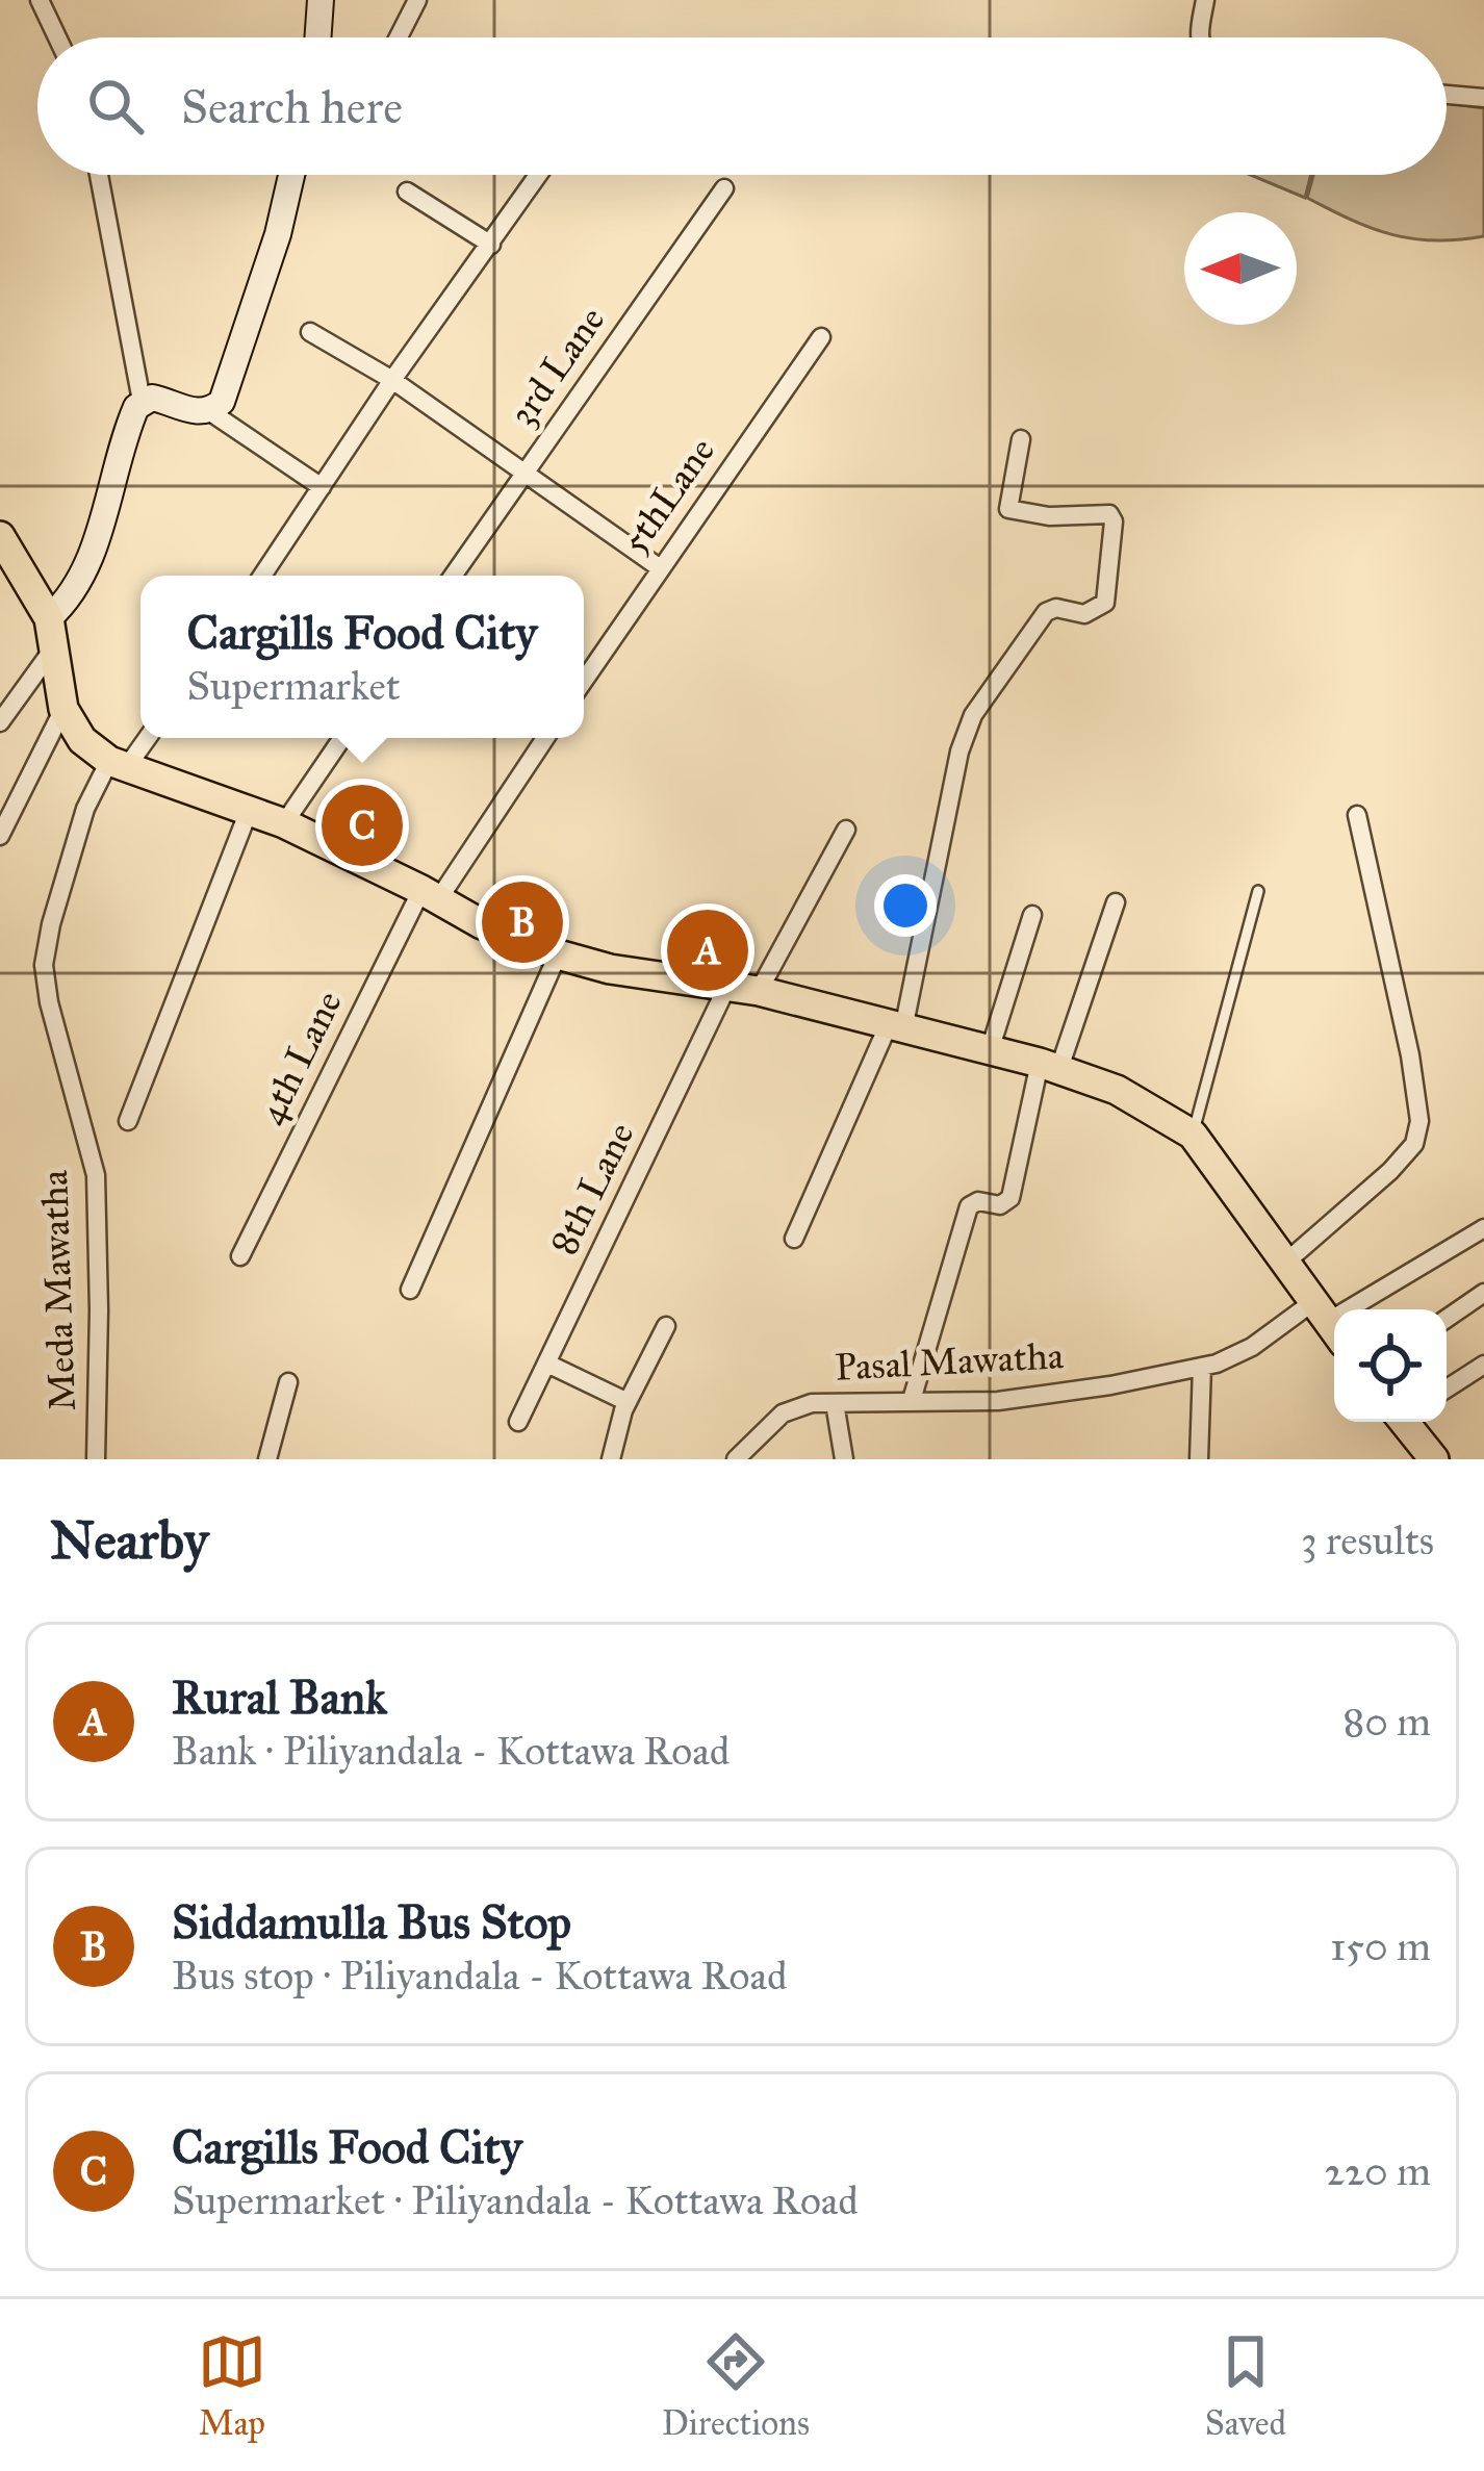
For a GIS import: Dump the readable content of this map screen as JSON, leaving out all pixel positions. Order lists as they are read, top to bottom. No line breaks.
{"streets":{"street":["3rd Lane","5thLane","4th Lane","8th Lane","Meda Mawatha","Pasal Mawatha"]},"north":"left","page":{"search":"Search here","popup":["Cargills Food City","Supermarket"],"pins":["C","B","A"],"heading":["Nearby","3 results"],"list":[{"mark":"A","name":"Rural Bank","note":"Bank · Piliyandala - Kottawa Road","value":"80 m"},{"mark":"B","name":"Siddamulla Bus Stop","note":"Bus stop · Piliyandala - Kottawa Road","value":"150 m"},{"mark":"C","name":"Cargills Food City","note":"Supermarket · Piliyandala - Kottawa Road","value":"220 m"}],"nav":["Map","Directions","Saved"]}}
